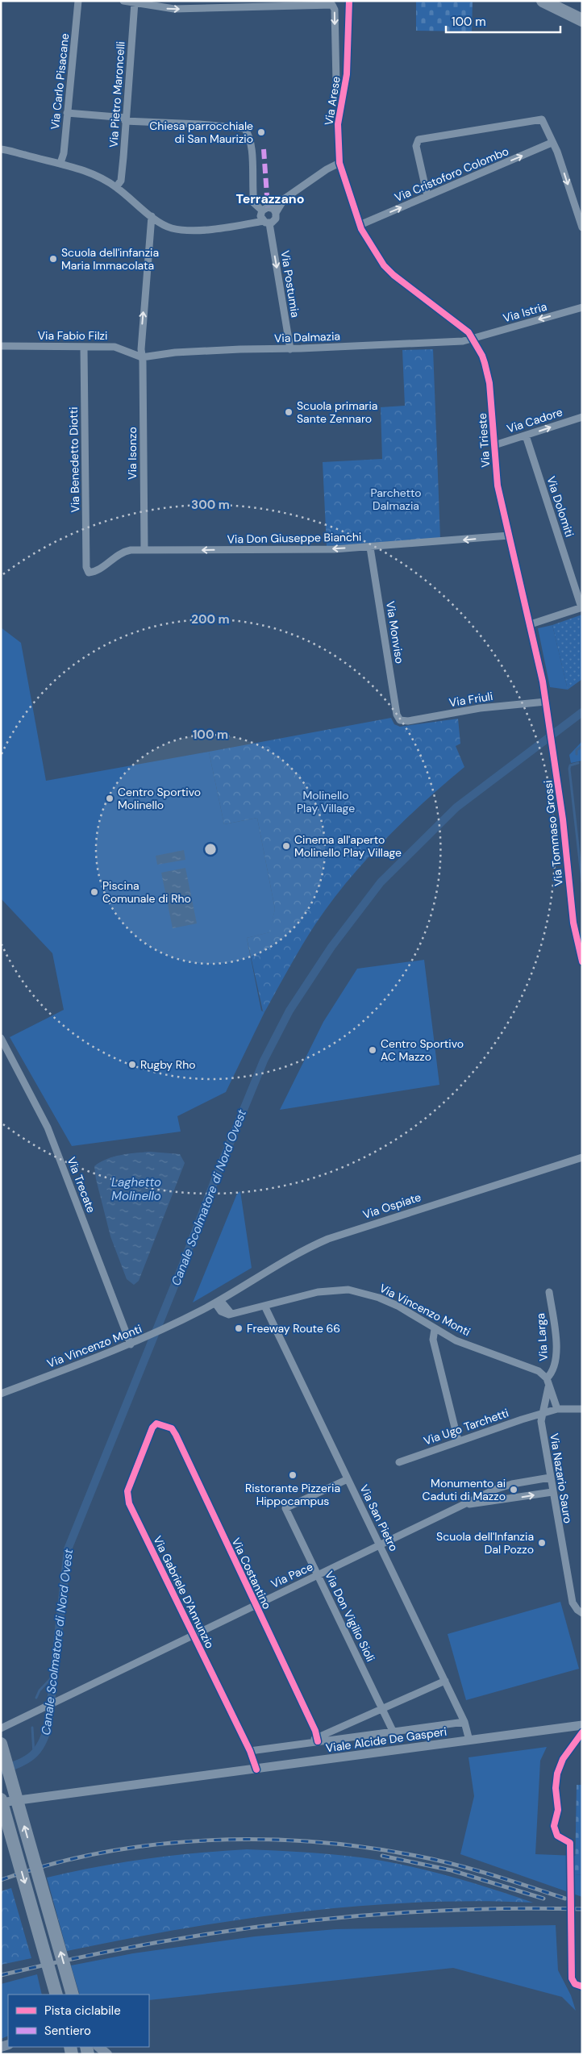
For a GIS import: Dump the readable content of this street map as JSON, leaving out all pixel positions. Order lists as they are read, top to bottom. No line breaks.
{"streets":{"street":["Via Carlo Pisacane","Via Pietro Maroncelli","Via Arese","Via Cristoforo Colombo","Via Postumia","Via Istria","Via Fabio Filzi","Via Dalmazia","Via Cadore","Via Trieste","Via Isonzo","Via Benedetto Diotti","Via Dolomiti","Via Don Giuseppe Bianchi","Via Monviso","Via Friuli","Via Tommaso Grossi","Via Trecate","Via Ospiate","Via Vincenzo Monti","Via Larga","Via Ugo Tarchetti","Via Nazario Sauro","Via San Pietro","Via Costantino","Via Pace","Via Gabriele D'Annunzio","Via Don Vigilio Sioli","Viale Alcide De Gasperi"]},"crossings":[["Via Pietro Maroncelli","Via Postumia"],["Via Arese","Via Cristoforo Colombo"],["Via Arese","Via Trieste"],["Via Cristoforo Colombo","Via Trieste"],["Via Postumia","Via Dalmazia"],["Via Istria","Via Dalmazia"],["Via Istria","Via Trieste"],["Via Fabio Filzi","Via Dalmazia"],["Via Fabio Filzi","Via Isonzo"],["Via Fabio Filzi","Via Benedetto Diotti"],["Via Dalmazia","Via Trieste"],["Via Dalmazia","Via Isonzo"],["Via Cadore","Via Trieste"],["Via Cadore","Via Dolomiti"],["Via Trieste","Via Don Giuseppe Bianchi"],["Via Trieste","Via Friuli"],["Via Trieste","Via Tommaso Grossi"],["Via Isonzo","Via Don Giuseppe Bianchi"],["Via Benedetto Diotti","Via Don Giuseppe Bianchi"],["Via Don Giuseppe Bianchi","Via Monviso"],["Via Monviso","Via Friuli"],["Via Friuli","Via Tommaso Grossi"],["Via Trecate","Via Vincenzo Monti"],["Via Ospiate","Via Vincenzo Monti"],["Via Vincenzo Monti","Via Larga"],["Via Vincenzo Monti","Via San Pietro"],["Via Ugo Tarchetti","Via Nazario Sauro"],["Via Nazario Sauro","Via Pace"],["Via San Pietro","Via Pace"],["Via San Pietro","Via Don Vigilio Sioli"],["Via San Pietro","Viale Alcide De Gasperi"],["Via Costantino","Via Pace"],["Via Costantino","Via Gabriele D'Annunzio"],["Via Pace","Via Gabriele D'Annunzio"],["Via Pace","Via Don Vigilio Sioli"],["Via Gabriele D'Annunzio","Viale Alcide De Gasperi"]],"one_way":["Via Cristoforo Colombo","Via Postumia","Via Istria","Via Cadore","Via Isonzo","Via Don Giuseppe Bianchi"],"districts":["Terrazzano"],"water":["Laghetto Molinello","Canale Scolmatore di Nord Ovest"],"parks":["Parchetto Dalmazia","Molinello Play Village"],"places":["Chiesa parrocchiale di San Maurizio","Scuola dell'infanzia Maria Immacolata","Scuola primaria Sante Zennaro","Centro Sportivo Molinello","Cinema all'aperto Molinello Play Village","Piscina Comunale di Rho","Centro Sportivo AC Mazzo","Rugby Rho","Freeway Route 66","Ristorante Pizzeria Hippocampus","Monumento ai Caduti di Mazzo","Scuola dell'Infanzia Dal Pozzo"],"legend":["Pista ciclabile","Sentiero"],"scale_bar":"100 m","rings":["300 m","200 m","100 m"]}
